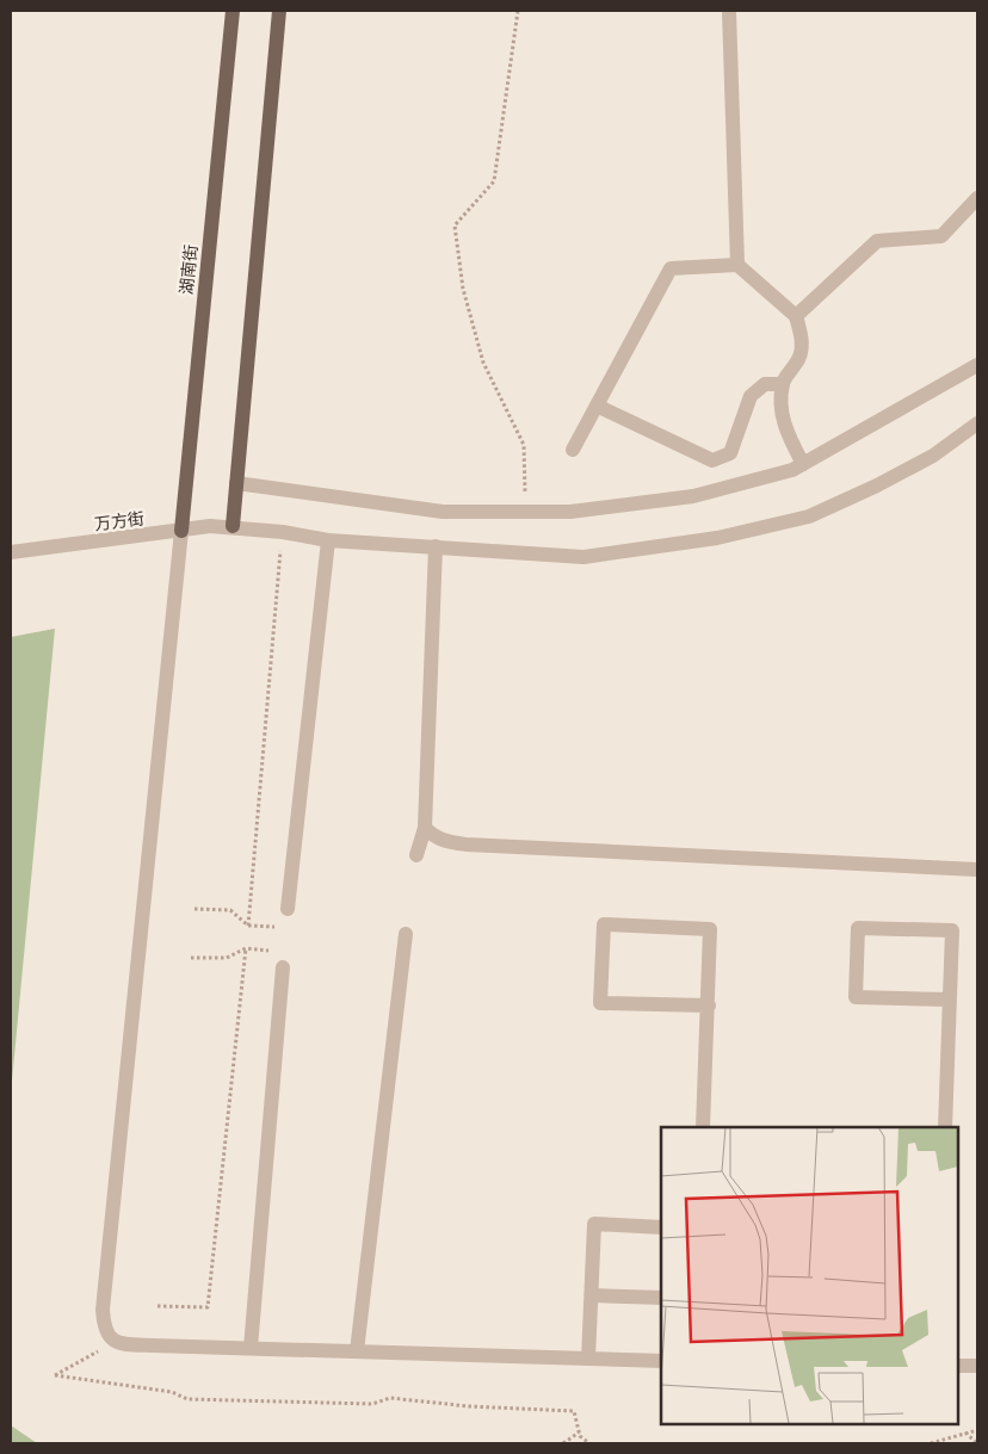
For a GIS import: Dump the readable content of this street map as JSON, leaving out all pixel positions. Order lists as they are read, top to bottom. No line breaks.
{"streets":{"main road":["湖南街"],"street":["万方街"]},"crossings":[["湖南街","万方街"]]}
